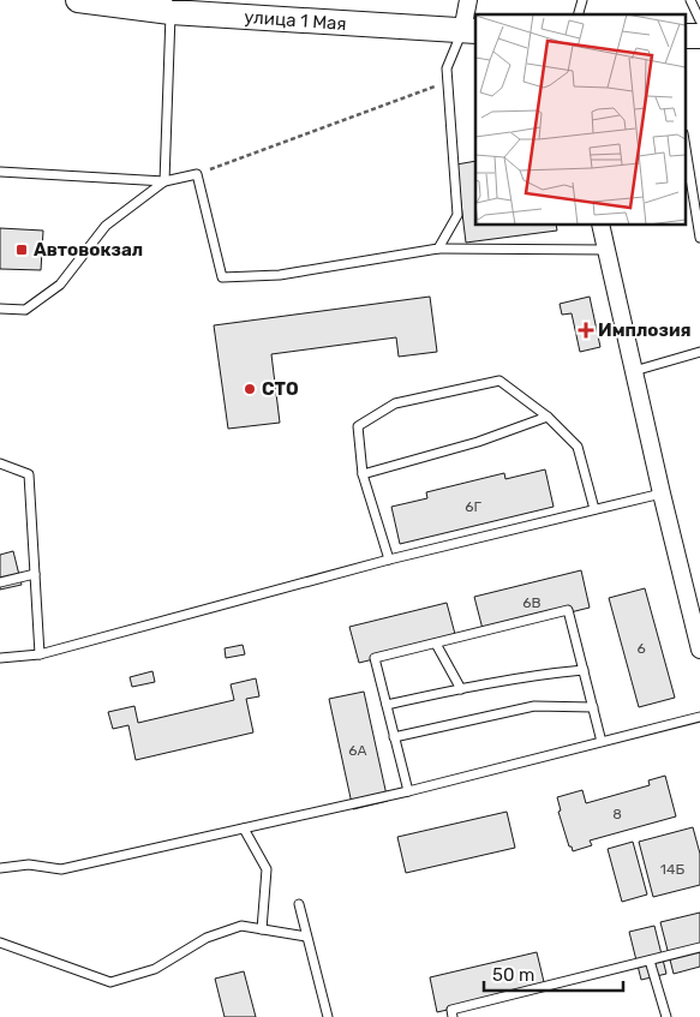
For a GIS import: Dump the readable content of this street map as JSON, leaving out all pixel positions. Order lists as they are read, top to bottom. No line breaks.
{"streets":{"street":["улица 1 Мая"]},"places":{"transit":["Автовокзал"],"health":["Имплозия"],"other":["СТО"]},"house_numbers":["6Г","6В","6","6А","8","14Б"],"scale_bar":"50 m"}
